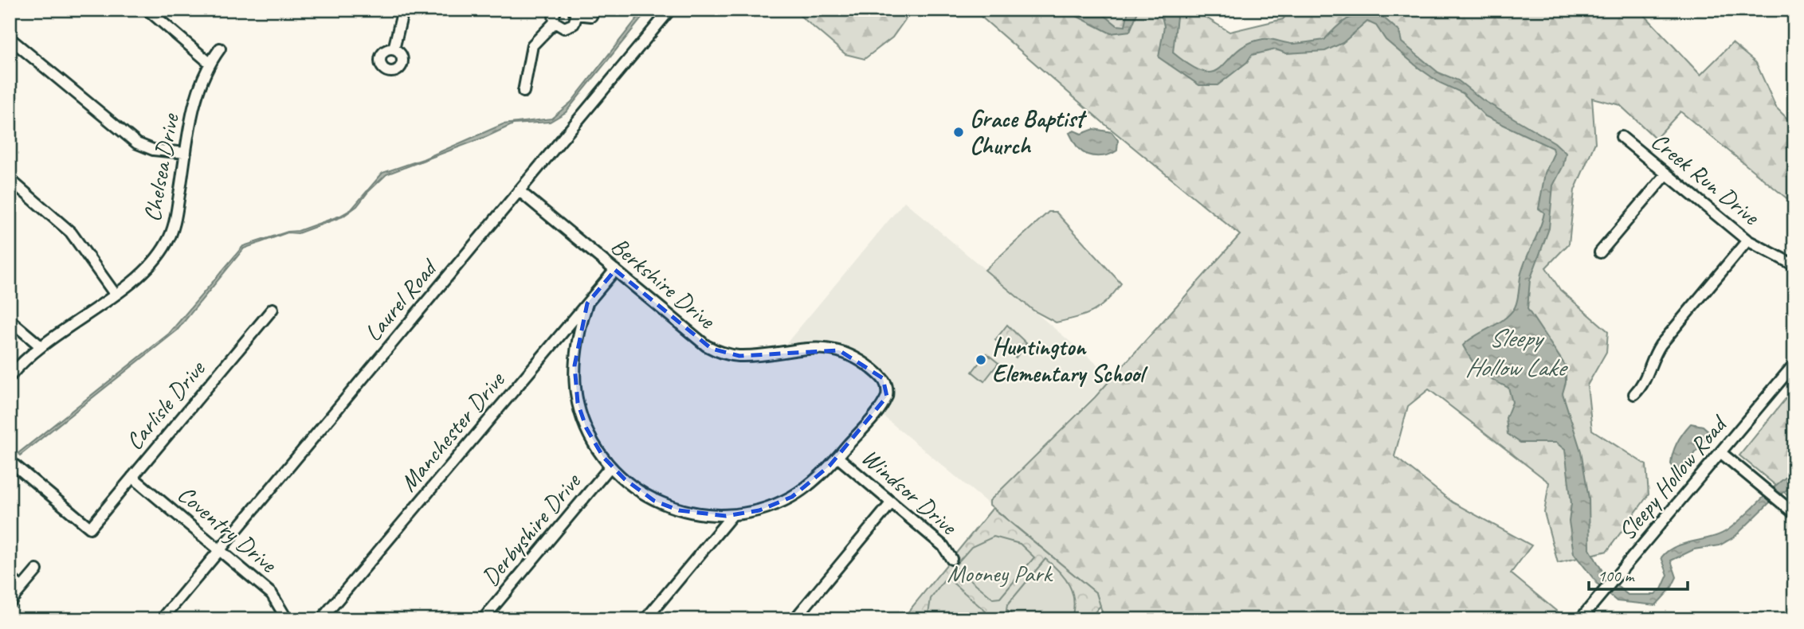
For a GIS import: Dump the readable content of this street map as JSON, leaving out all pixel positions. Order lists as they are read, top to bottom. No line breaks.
{"streets":{"street":["Chelsea Drive","Creek Run Drive","Berkshire Drive","Laurel Road","Carlisle Drive","Manchester Drive","Sleepy Hollow Road","Windsor Drive","Coventry Drive","Derbyshire Drive"]},"crossings":[["Berkshire Drive","Laurel Road"],["Berkshire Drive","Manchester Drive"],["Berkshire Drive","Windsor Drive"],["Laurel Road","Coventry Drive"],["Carlisle Drive","Coventry Drive"]],"water":["Sleepy Hollow Lake"],"parks":["Mooney Park"],"places":["Grace Baptist Church","Huntington Elementary School"],"scale_bar":"100 m"}
